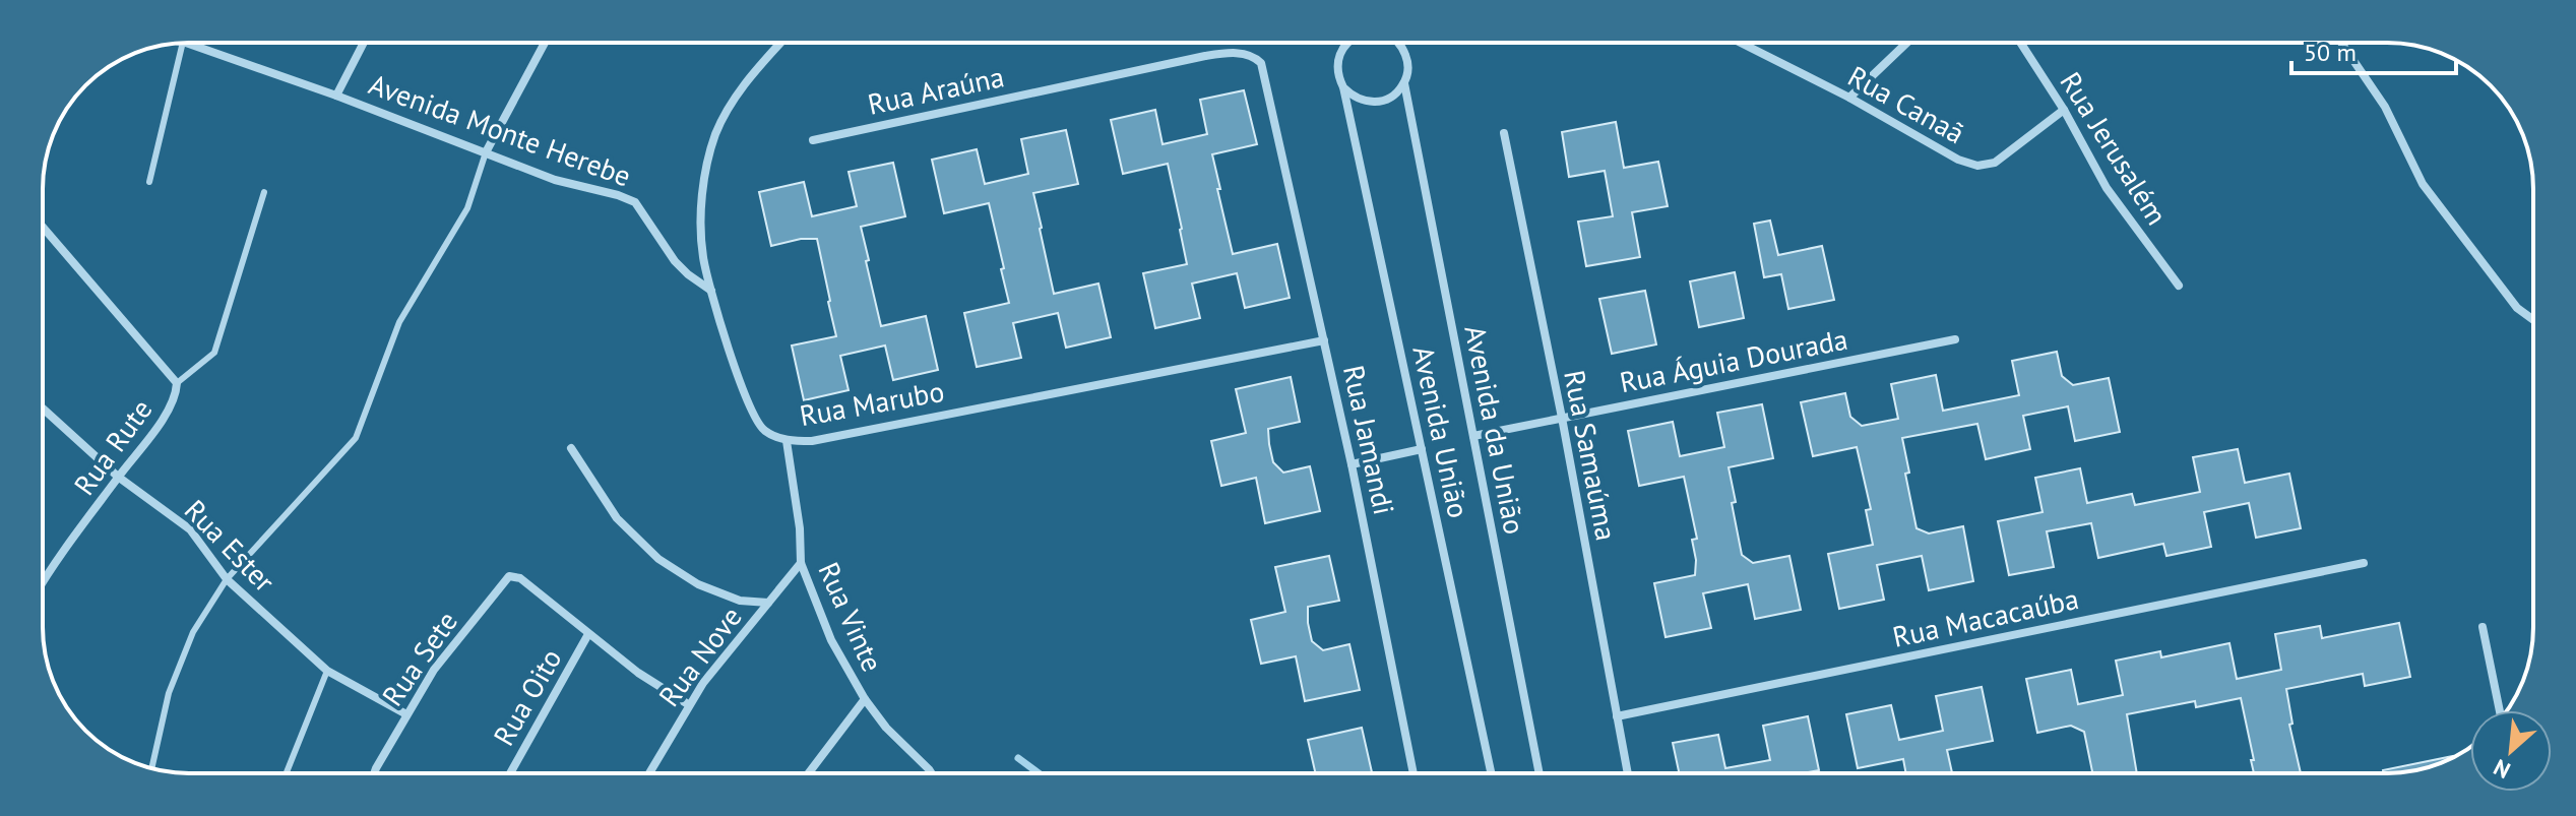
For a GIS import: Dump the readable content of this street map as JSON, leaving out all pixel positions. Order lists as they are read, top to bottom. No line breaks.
{"streets":{"street":["Rua Araúna","Rua Canaã","Avenida Monte Herebe","Rua Jerusalém","Rua Águia Dourada","Rua Marubo","Avenida da União","Avenida União","Rua Jamandi","Rua Rute","Rua Samaúma","Rua Ester","Rua Vinte","Rua Macacaúba","Rua Nove","Rua Sete","Rua Oito"]},"crossings":[["Rua Araúna","Rua Jamandi"],["Rua Canaã","Rua Jerusalém"],["Avenida Monte Herebe","Rua Marubo"],["Rua Águia Dourada","Avenida da União"],["Rua Águia Dourada","Rua Samaúma"],["Rua Marubo","Rua Jamandi"],["Rua Marubo","Rua Vinte"],["Avenida da União","Avenida União"],["Rua Rute","Rua Ester"],["Rua Samaúma","Rua Macacaúba"],["Rua Ester","Rua Sete"],["Rua Vinte","Rua Nove"],["Rua Sete","Rua Oito"]],"scale_bar":"50 m","north":"bottom left"}
